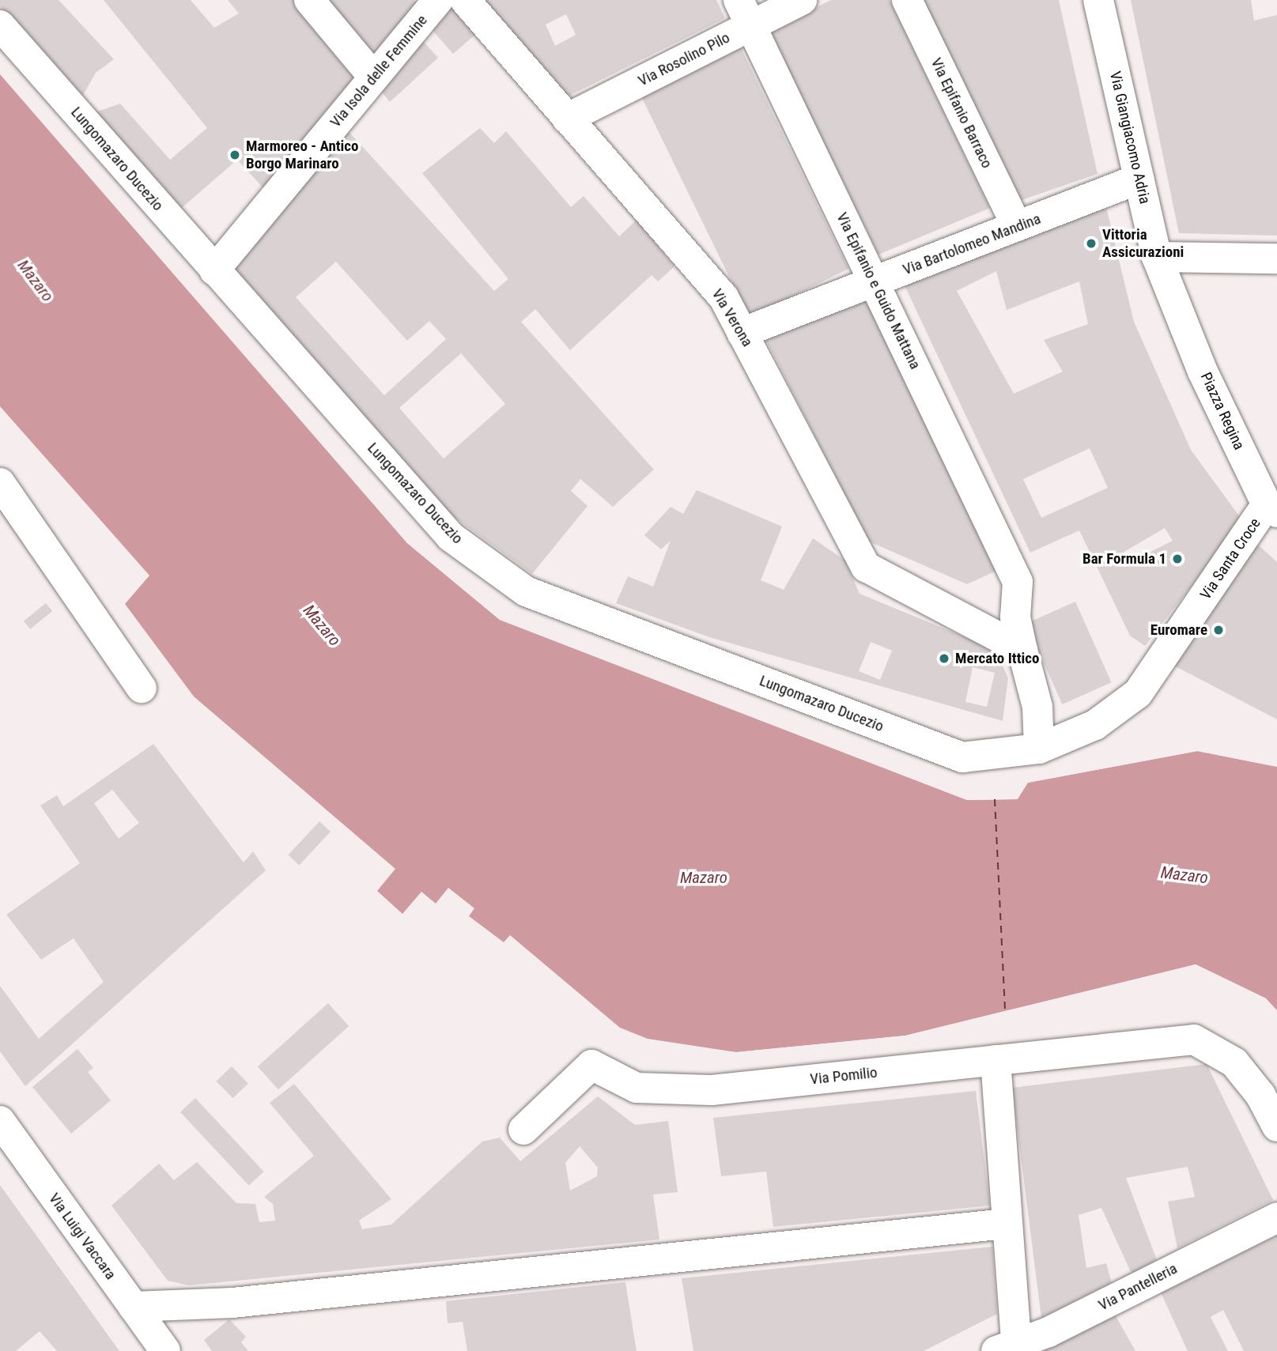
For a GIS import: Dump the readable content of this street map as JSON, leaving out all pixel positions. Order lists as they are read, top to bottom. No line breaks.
{"streets":{"street":["Via Rosolino Pilo","Via Isola delle Femmine","Via Epifanio Barraco","Via Giangiacomo Adria","Lungomazaro Ducezio","Via Bartolomeo Mandina","Via Epifanio e Guido Mattana","Via Verona","Piazza Regina","Via Santa Croce","Via Pomilio","Via Luigi Vaccara","Via Pantelleria"]},"crossings":[["Via Rosolino Pilo","Via Epifanio e Guido Mattana"],["Via Rosolino Pilo","Via Verona"],["Via Isola delle Femmine","Lungomazaro Ducezio"],["Via Epifanio Barraco","Via Bartolomeo Mandina"],["Via Giangiacomo Adria","Via Bartolomeo Mandina"],["Via Giangiacomo Adria","Piazza Regina"],["Lungomazaro Ducezio","Via Santa Croce"],["Via Bartolomeo Mandina","Via Epifanio e Guido Mattana"],["Via Bartolomeo Mandina","Via Verona"],["Via Epifanio e Guido Mattana","Via Verona"],["Piazza Regina","Via Santa Croce"]],"water":["Mazaro"],"places":["Marmoreo - Antico Borgo Marinaro","Vittoria Assicurazioni","Bar Formula 1","Euromare","Mercato Ittico"]}
